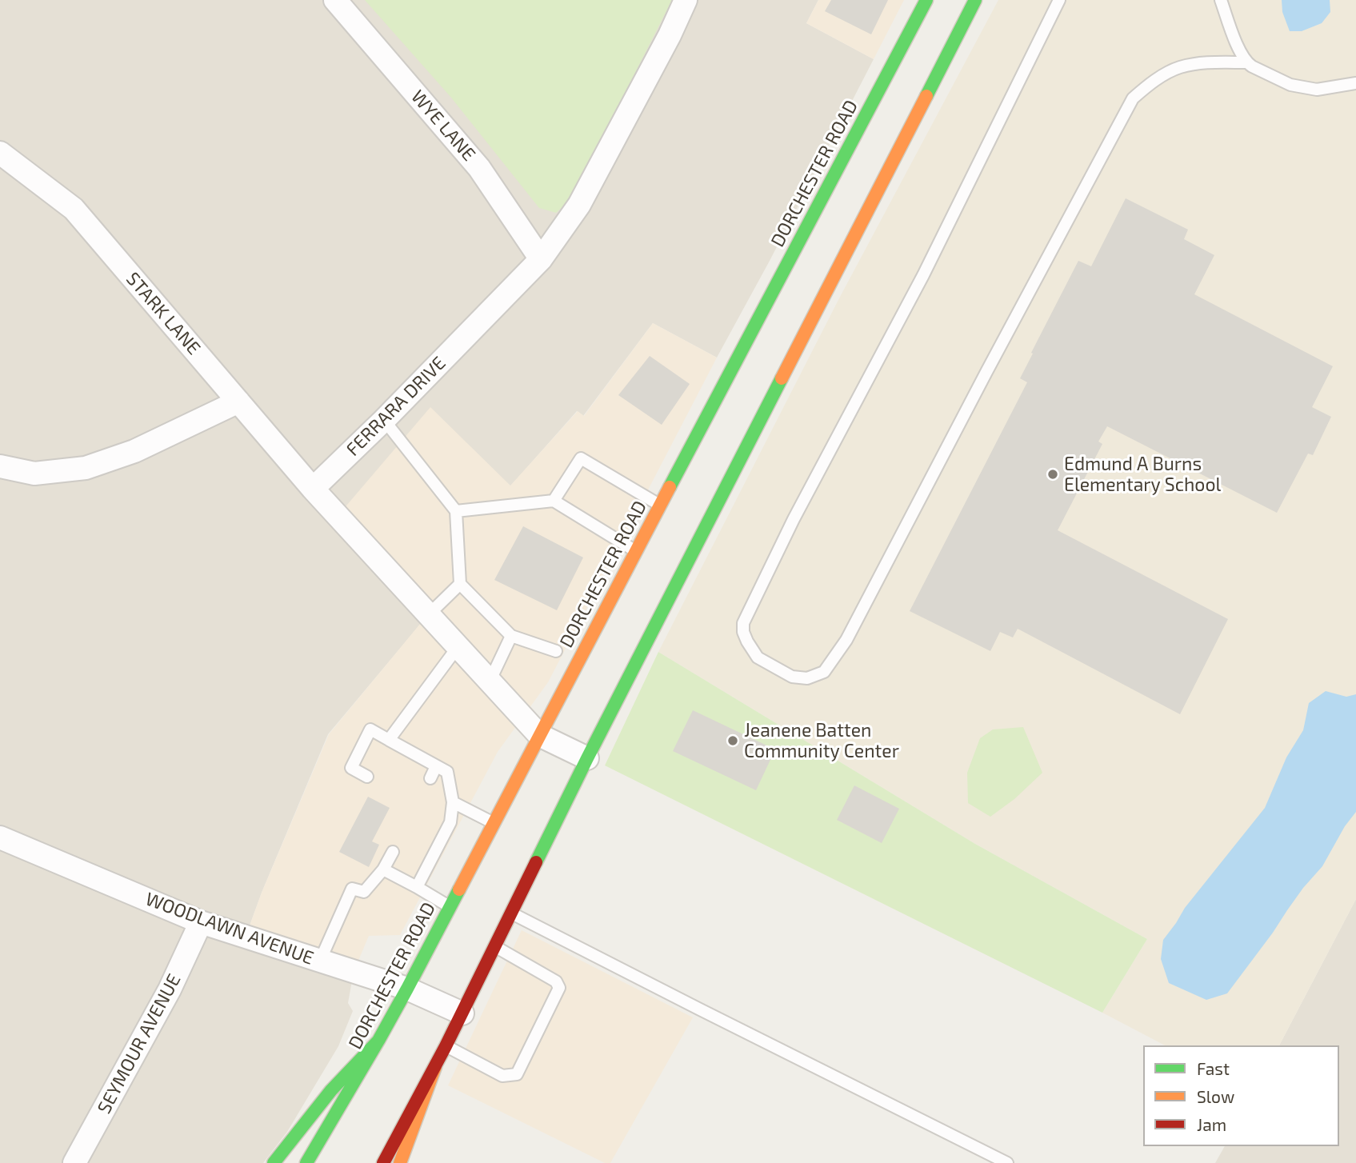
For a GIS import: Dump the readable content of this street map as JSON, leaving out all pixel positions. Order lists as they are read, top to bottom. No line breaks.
{"streets":{"main road":["DORCHESTER ROAD"],"street":["WYE LANE","STARK LANE","FERRARA DRIVE","WOODLAWN AVENUE","SEYMOUR AVENUE"]},"crossings":[["WYE LANE","FERRARA DRIVE"],["DORCHESTER ROAD","WOODLAWN AVENUE"],["STARK LANE","FERRARA DRIVE"],["WOODLAWN AVENUE","SEYMOUR AVENUE"]],"places":["Edmund A Burns Elementary School","Jeanene Batten Community Center"],"legend":["Fast","Slow","Jam"]}
